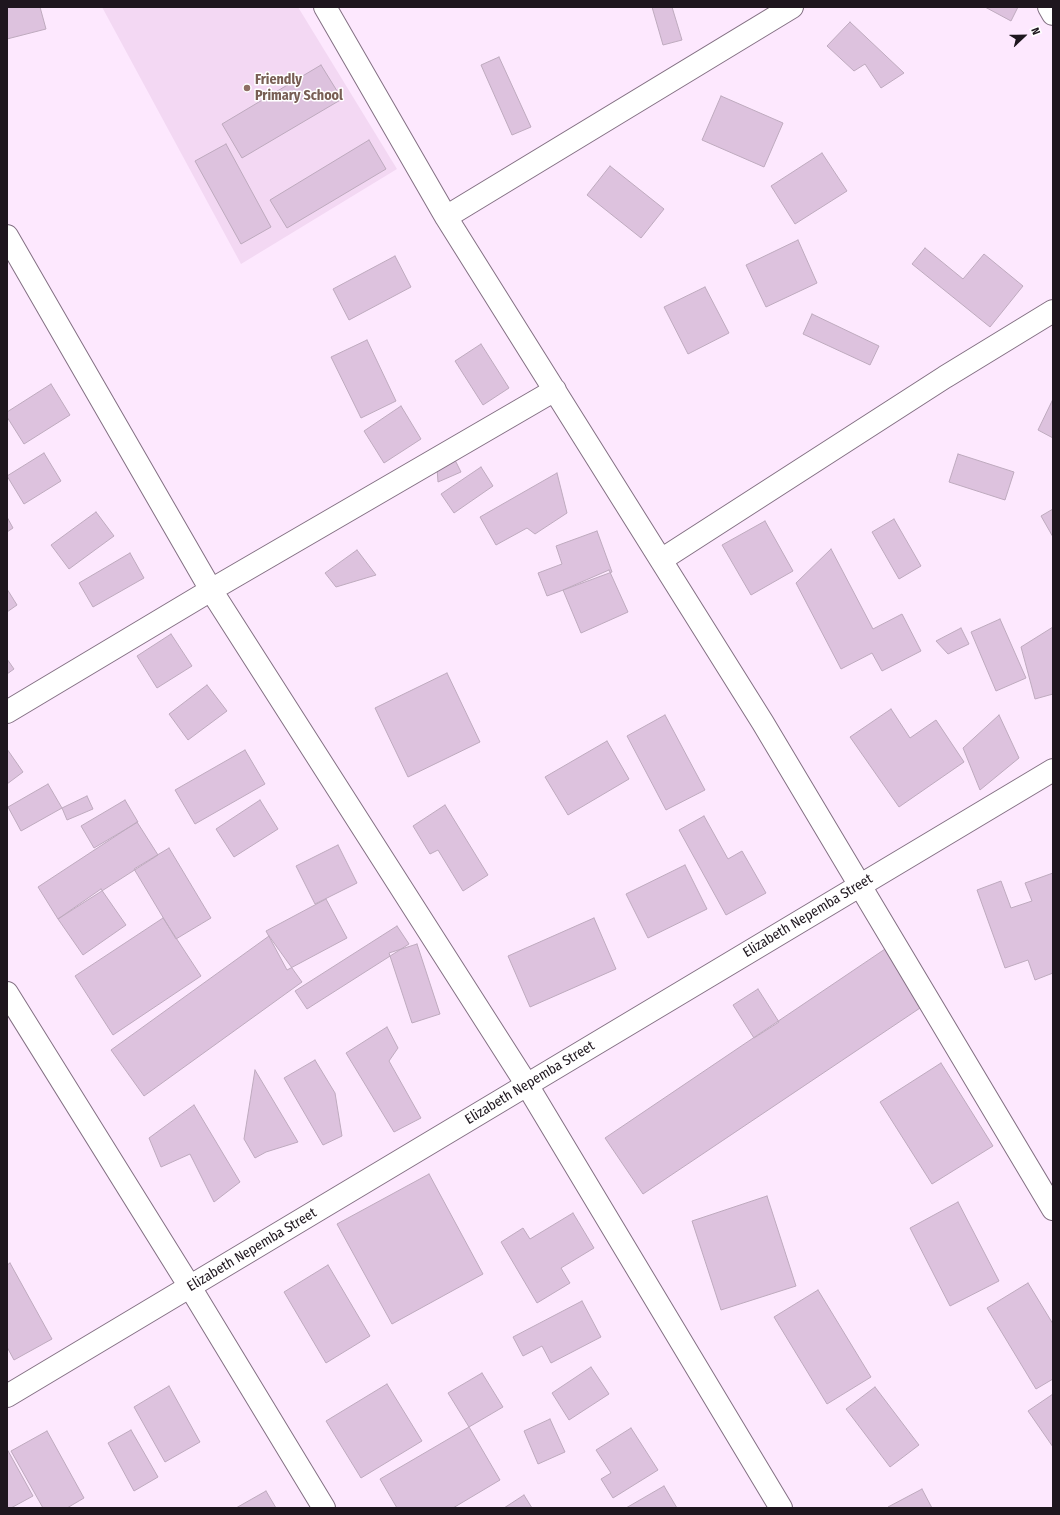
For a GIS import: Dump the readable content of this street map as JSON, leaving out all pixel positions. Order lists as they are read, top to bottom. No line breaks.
{"streets":{"street":["Elizabeth Nepemba Street"]},"places":["Friendly Primary School"],"north":"right"}
